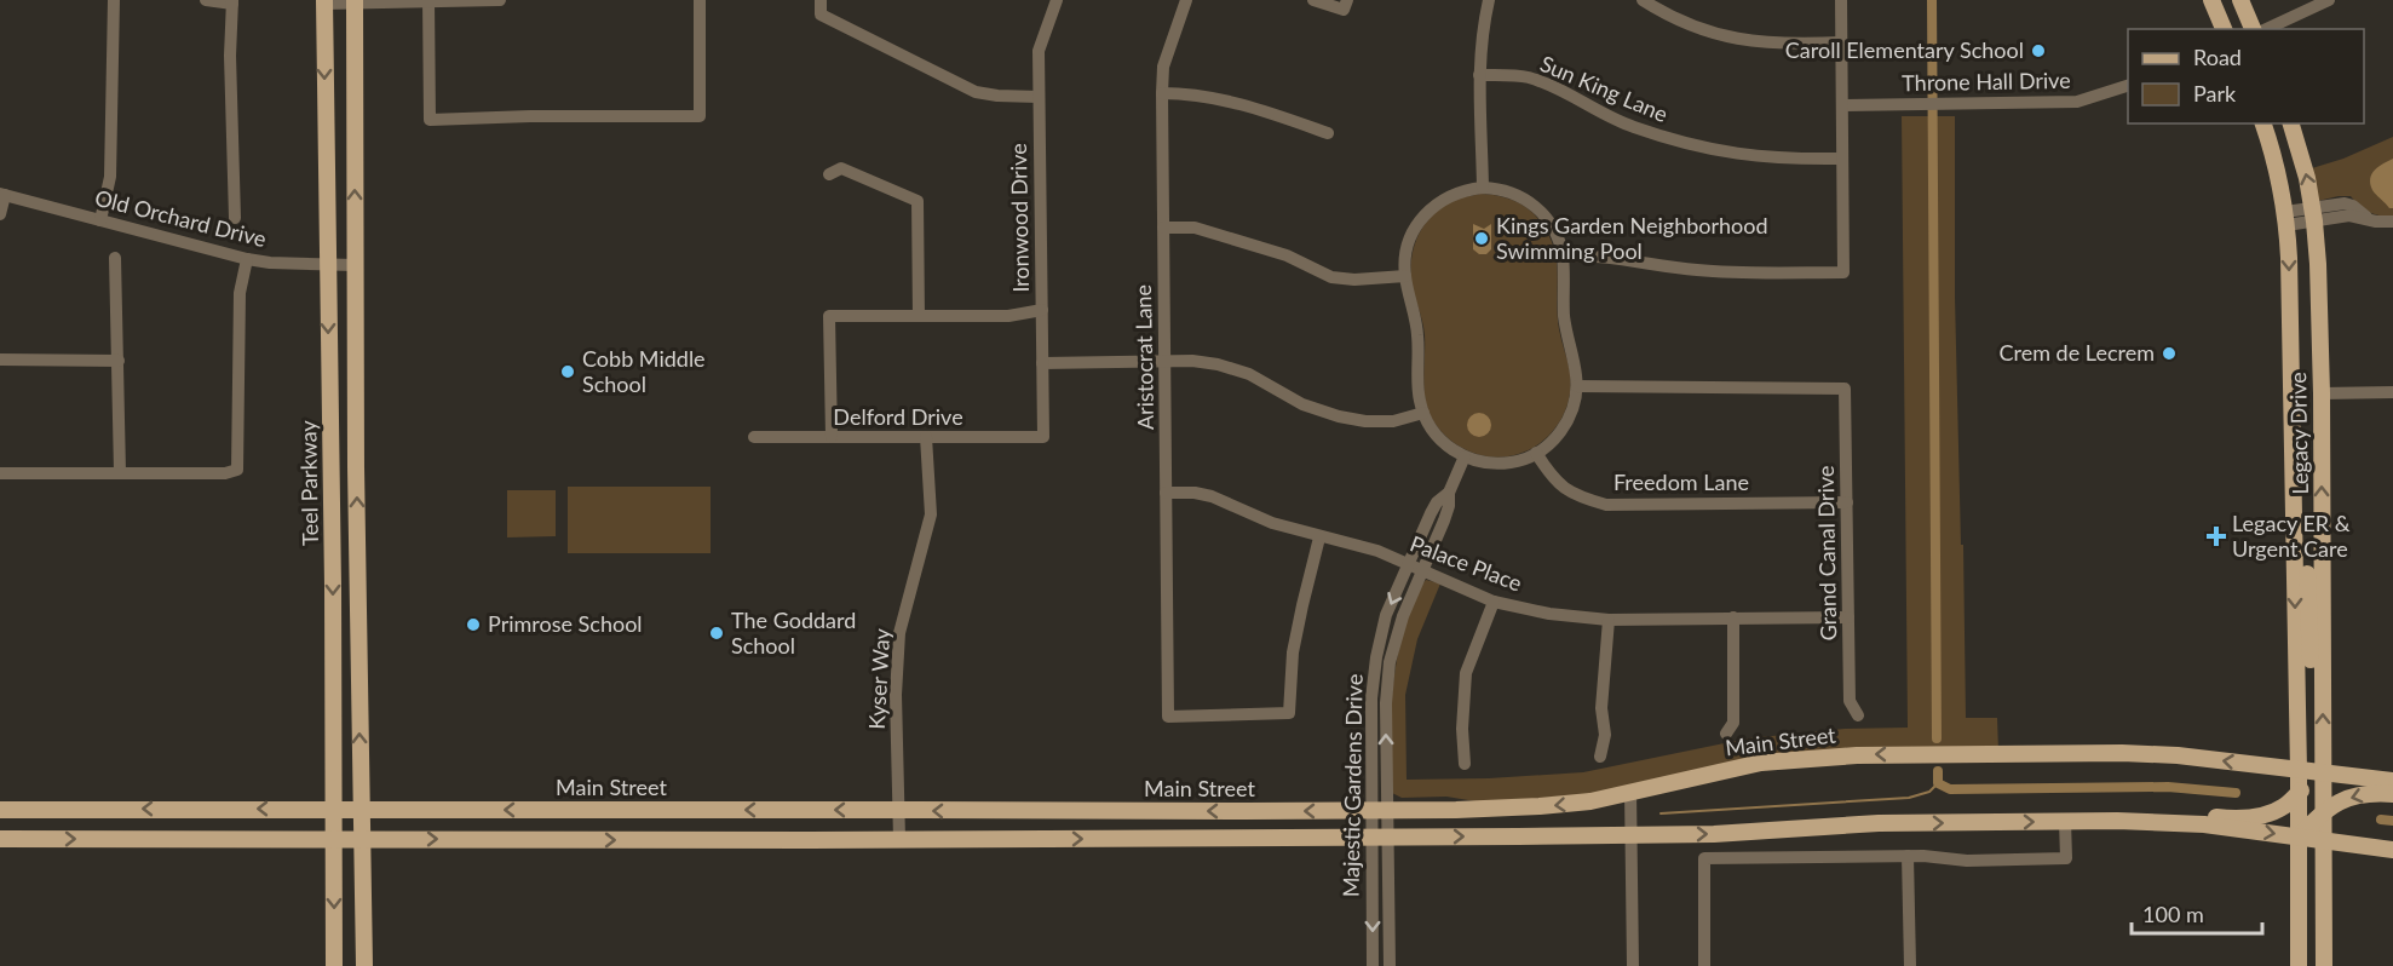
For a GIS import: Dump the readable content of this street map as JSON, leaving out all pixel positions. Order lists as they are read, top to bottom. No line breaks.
{"streets":{"main road":["Legacy Drive","Teel Parkway","Main Street"],"street":["Throne Hall Drive","Sun King Lane","Ironwood Drive","Old Orchard Drive","Aristocrat Lane","Delford Drive","Freedom Lane","Grand Canal Drive","Palace Place","Kyser Way","Majestic Gardens Drive"]},"crossings":[["Ironwood Drive","Delford Drive"],["Old Orchard Drive","Teel Parkway"],["Aristocrat Lane","Palace Place"],["Delford Drive","Kyser Way"],["Legacy Drive","Main Street"],["Teel Parkway","Main Street"],["Freedom Lane","Grand Canal Drive"],["Freedom Lane","Majestic Gardens Drive"],["Grand Canal Drive","Palace Place"],["Grand Canal Drive","Majestic Gardens Drive"],["Palace Place","Majestic Gardens Drive"],["Kyser Way","Main Street"],["Main Street","Majestic Gardens Drive"]],"places":{"other":["Caroll Elementary School","Kings Garden Neighborhood Swimming Pool","Crem de Lecrem","Cobb Middle School","Primrose School","The Goddard School"],"health":["Legacy ER & Urgent Care"]},"legend":["Road","Park"],"scale_bar":"100 m"}
